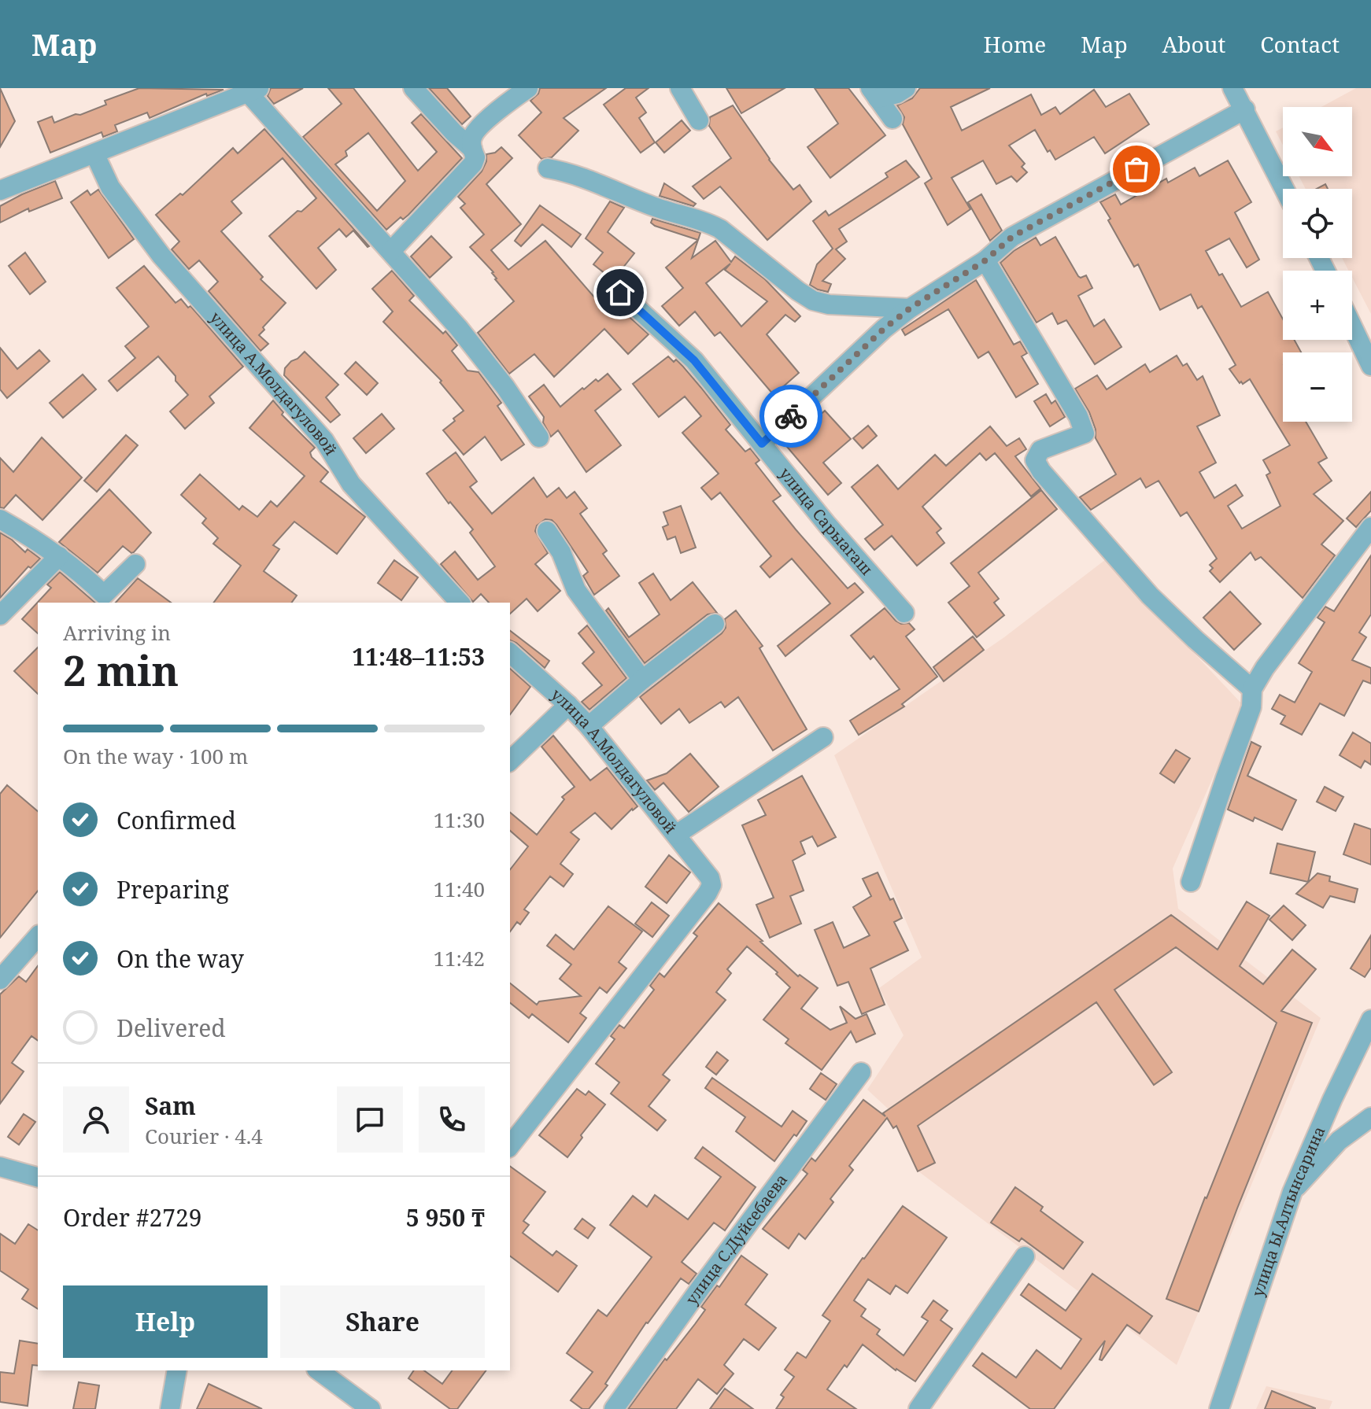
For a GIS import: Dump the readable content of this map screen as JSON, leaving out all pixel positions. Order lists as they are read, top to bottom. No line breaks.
{"streets":{"street":["улица А.Молдагуловой","улица Сарыагаш","улица Ы.Алтынсарина","улица С.Дуйсебаева"]},"north":"bottom right","page":{"header":"Map","nav":["Home","Map","About","Contact"],"map_buttons":["+","−"],"heading":["2 min","Arriving in","11:48–11:53"],"panel":["Sam","Courier · 4.4","Order #2729","5 950 ₸"],"bar":"On the way · 100 m","list":[["Confirmed","11:30"],["Preparing","11:40"],["On the way","11:42"],"Delivered"],"buttons":["Help","Share"]}}
